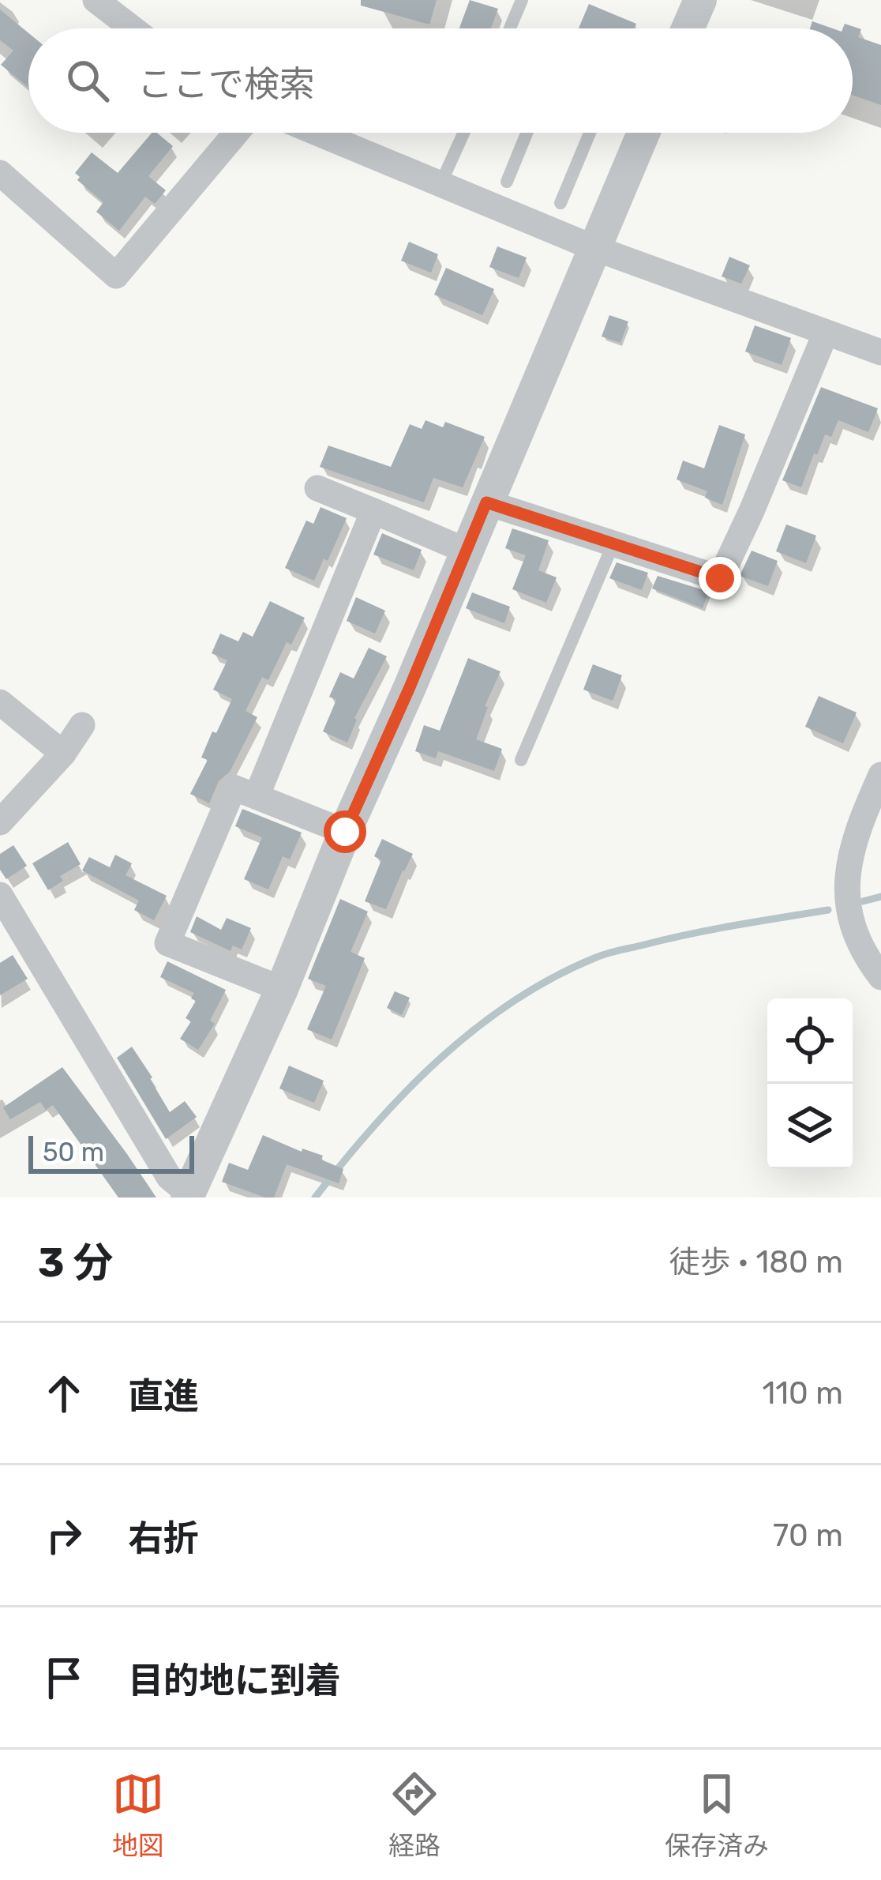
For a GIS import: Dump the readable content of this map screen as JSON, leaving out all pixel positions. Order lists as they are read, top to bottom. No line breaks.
{"scale_bar":"50 m","page":{"search":"ここで検索","scale":"50 m","heading":["3 分","徒歩 · 180 m"],"list":[["直進","110 m"],["右折","70 m"],"目的地に到着"],"nav":["地図","経路","保存済み"]}}
